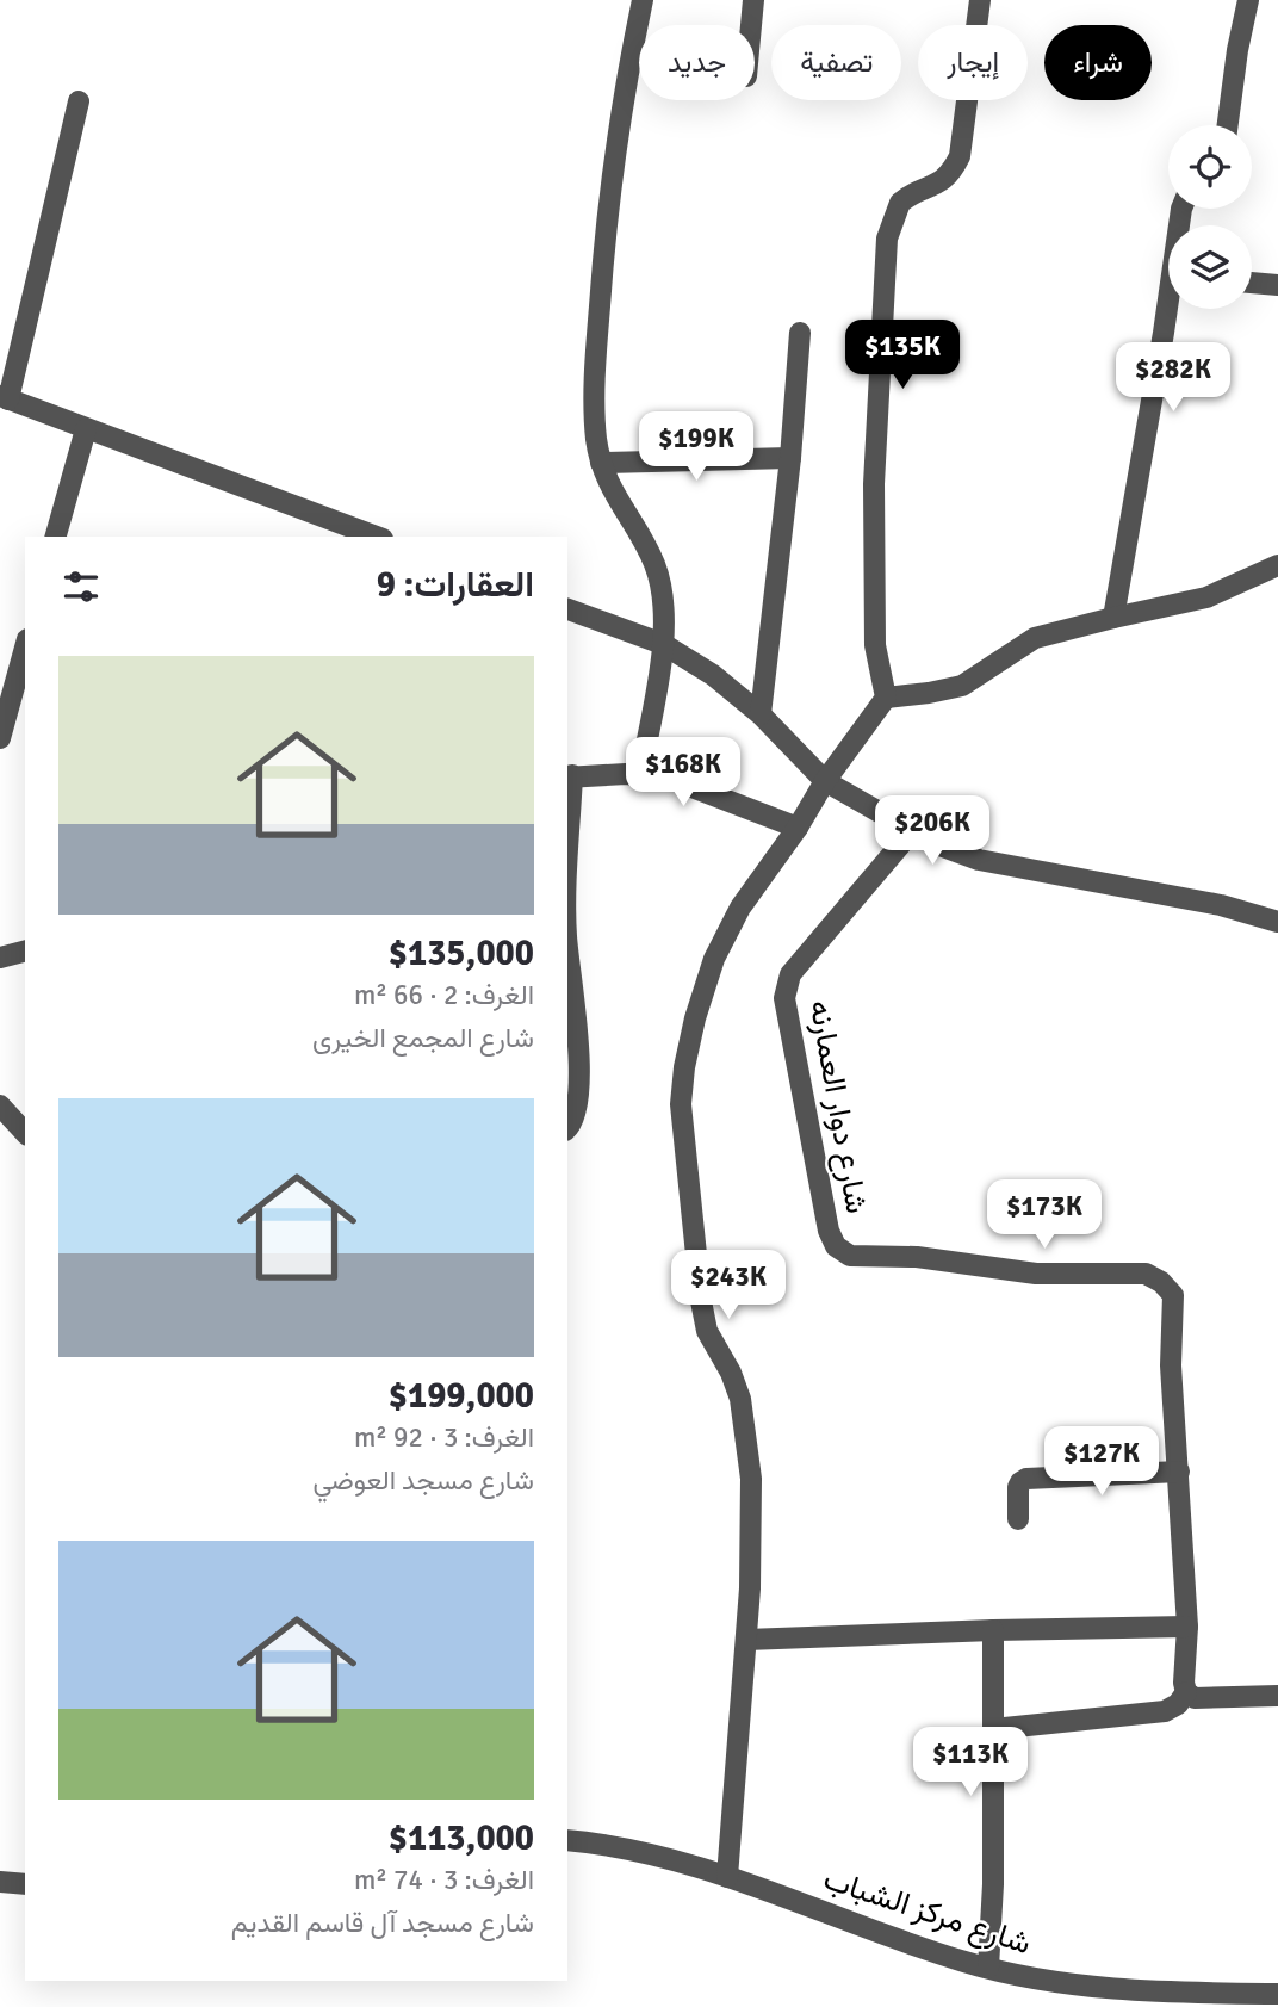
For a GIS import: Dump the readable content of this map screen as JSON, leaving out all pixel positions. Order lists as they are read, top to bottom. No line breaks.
{"streets":{"street":["شارع دوار العمارنه","شارع مركز الشباب"]},"page":{"chip":["شراء","إيجار","تصفية","جديد"],"price":["$135K","$282K","$199K","$168K","$206K","$173K","$243K","$127K","$113K"],"heading":"العقارات: 9","list":[{"name":"$135,000","note":"الغرف: 2 · 66 m² · شارع المجمع الخيرى"},{"name":"$199,000","note":"الغرف: 3 · 92 m² · شارع مسجد العوضي"},{"name":"$113,000","note":"الغرف: 3 · 74 m² · شارع مسجد آل قاسم القديم"}]}}
